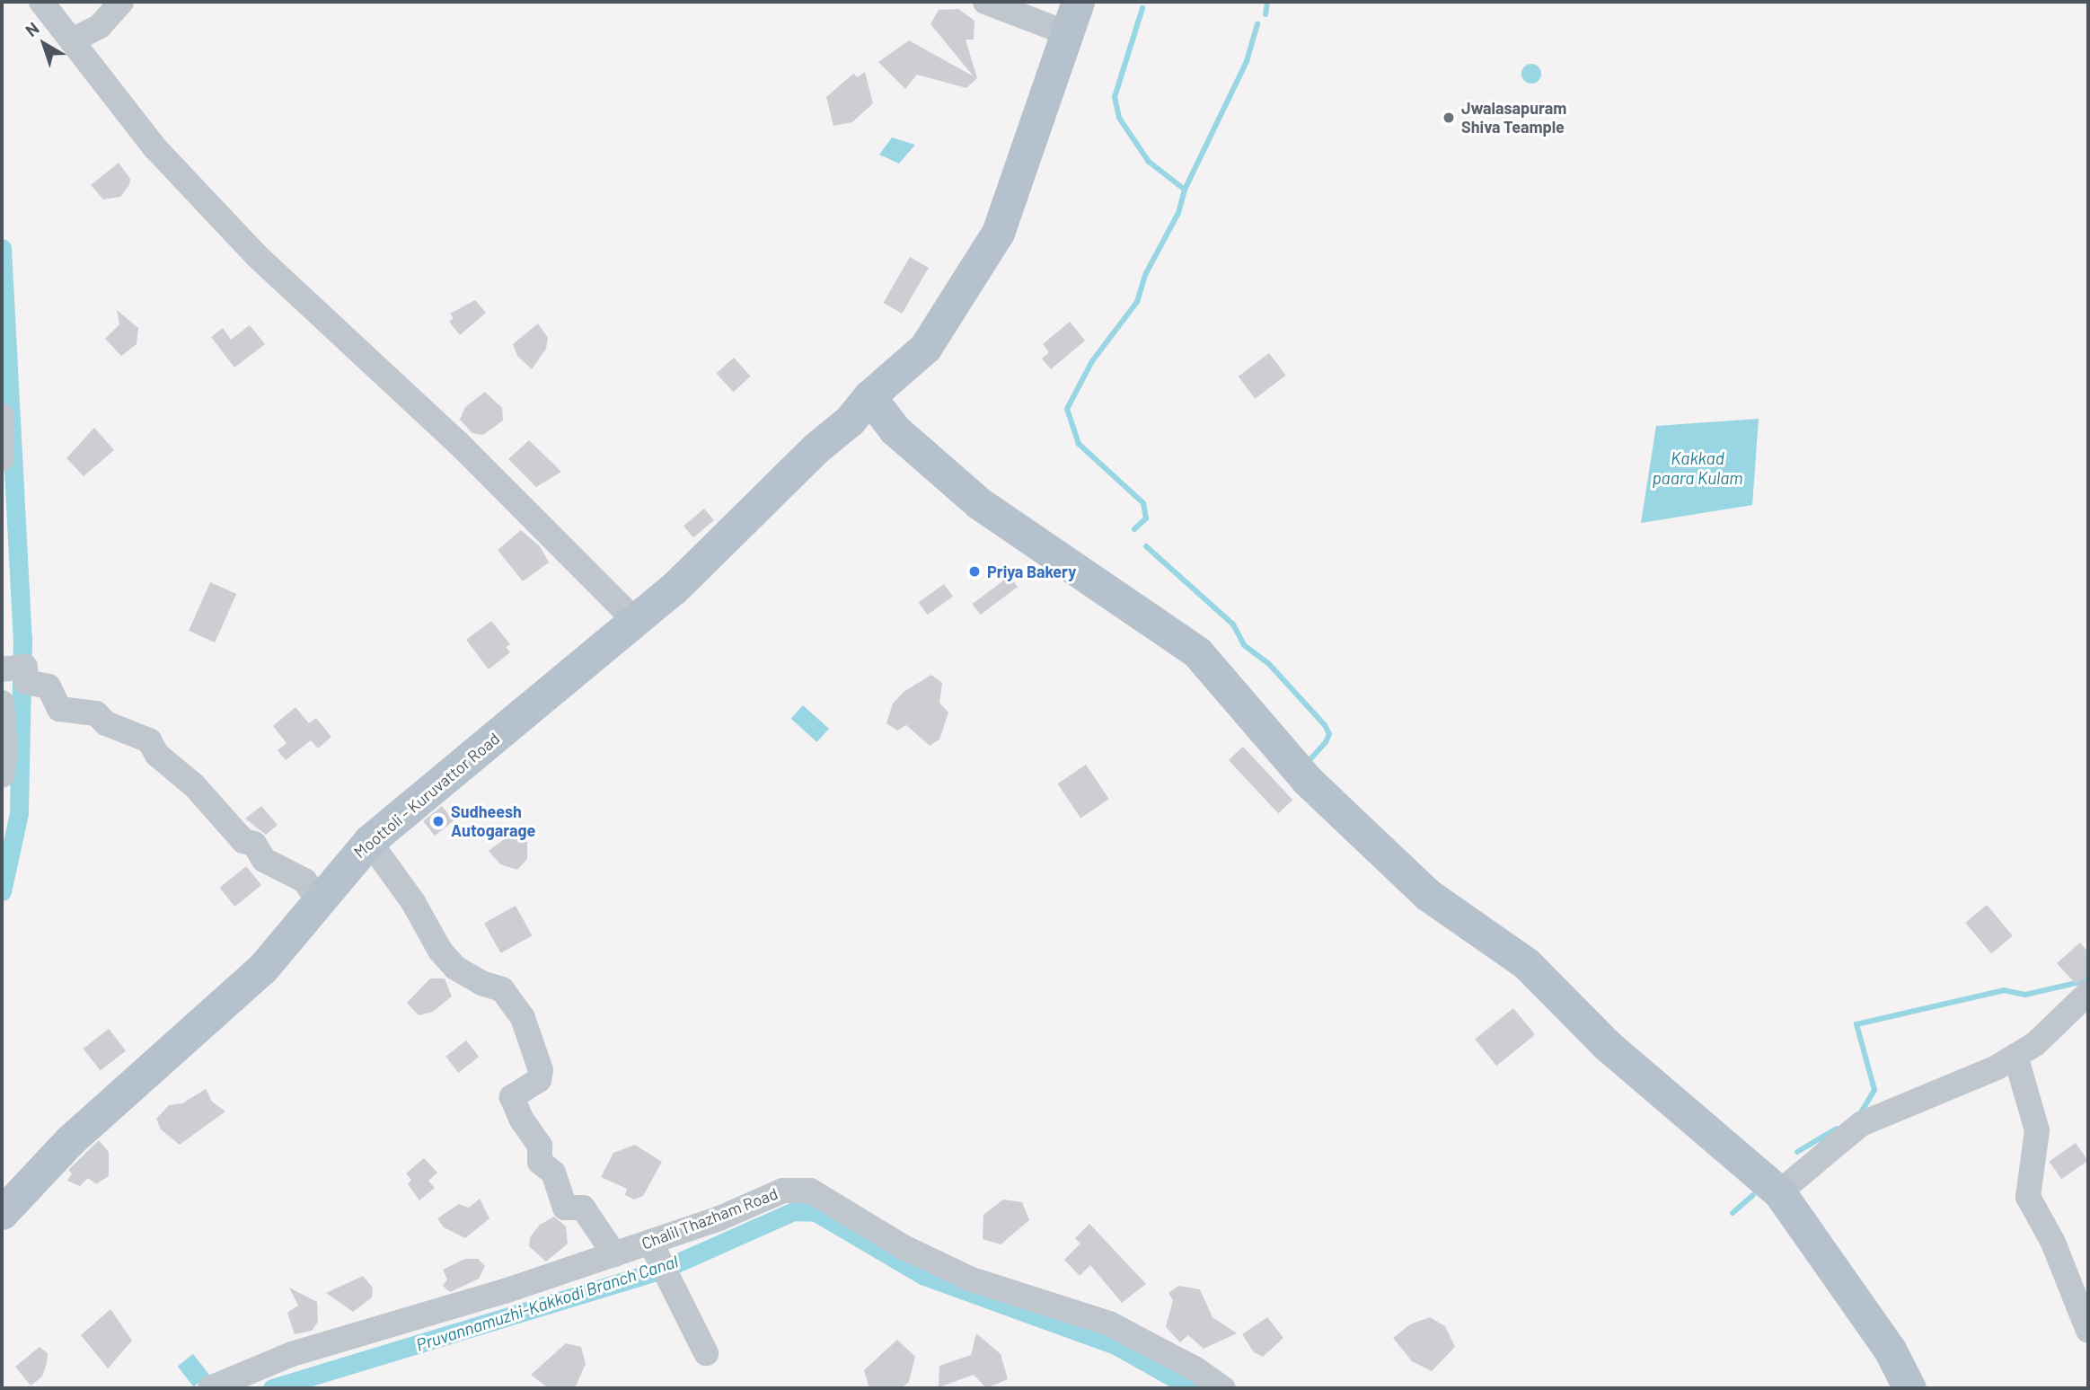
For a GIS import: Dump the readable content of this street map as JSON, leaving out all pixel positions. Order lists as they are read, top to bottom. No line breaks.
{"streets":{"main road":["Moottoli - Kuruvattor Road"],"street":["Chalil Thazham Road"]},"water":["Kakkad paara Kulam","Pruvannamuzhi-Kakkodi Branch Canal"],"places":["Jwalasapuram Shiva Teample","Priya Bakery","Sudheesh Autogarage"],"north":"top left"}
